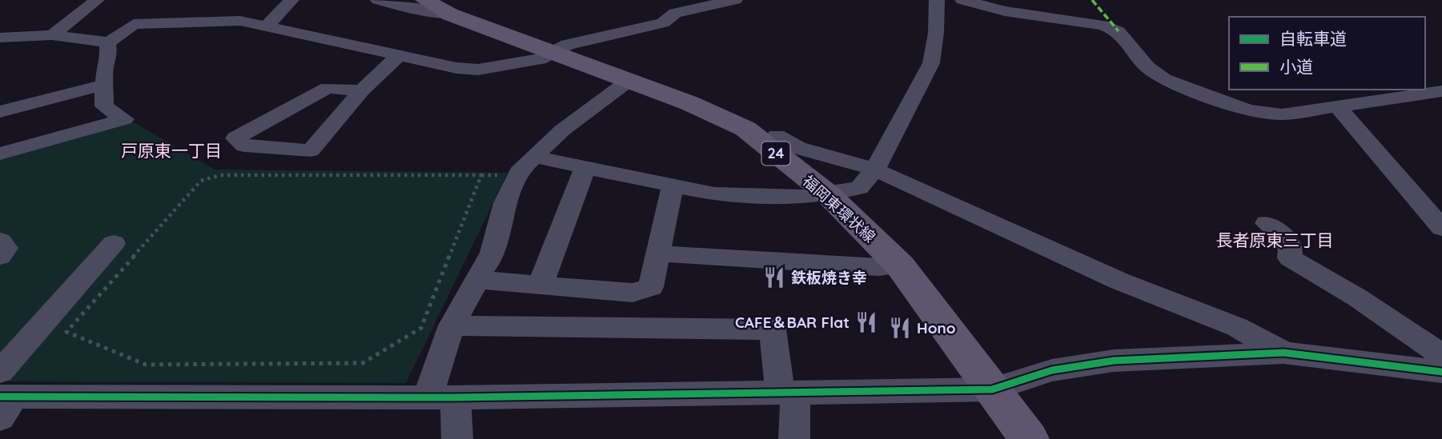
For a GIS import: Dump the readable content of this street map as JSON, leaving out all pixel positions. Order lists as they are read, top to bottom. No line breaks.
{"streets":{"main road":["24","福岡東環状線"]},"districts":["戸原東一丁目","長者原東三丁目"],"places":{"restaurant":["鉄板焼き幸","CAFE＆BAR Flat","Hono"]},"legend":["自転車道","小道"]}
